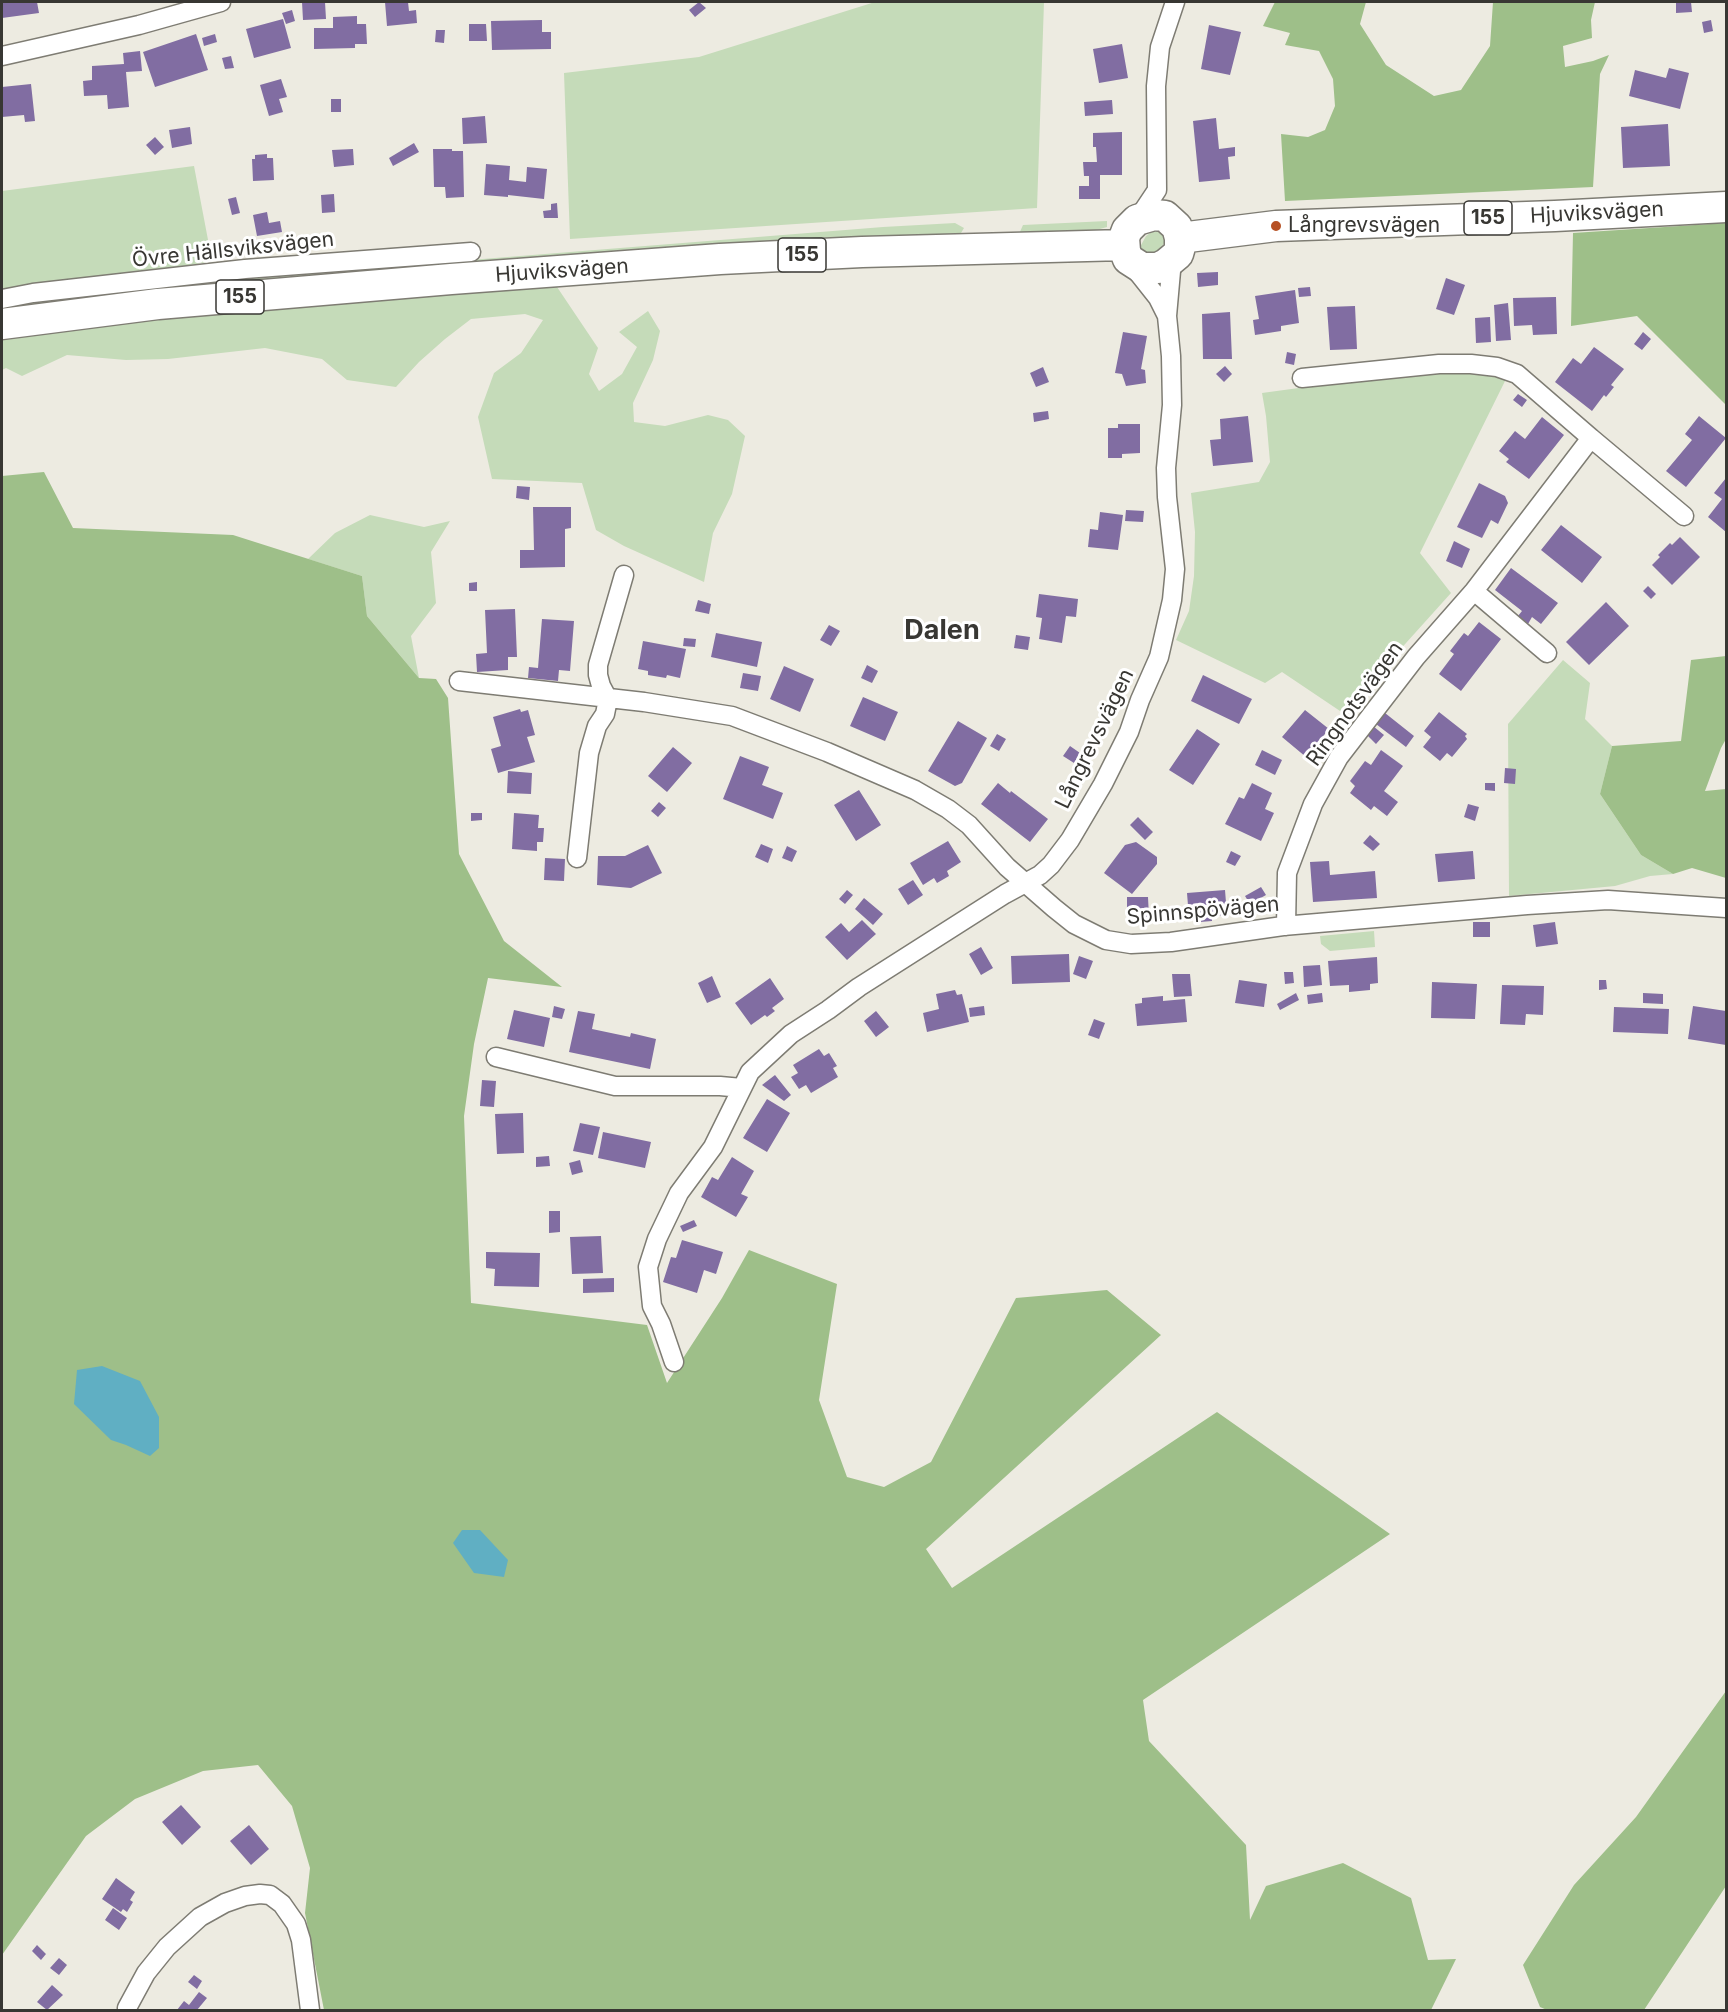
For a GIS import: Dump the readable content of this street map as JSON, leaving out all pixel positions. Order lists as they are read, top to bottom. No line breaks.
{"streets":{"main road":["Hjuviksvägen","155"],"street":["Övre Hällsviksvägen","Ringnotsvägen","Långrevsvägen","Spinnspövägen"]},"crossings":[["Hjuviksvägen","Långrevsvägen"],["Ringnotsvägen","Spinnspövägen"],["Långrevsvägen","Spinnspövägen"]],"districts":["Dalen"],"places":["Långrevsvägen"]}
